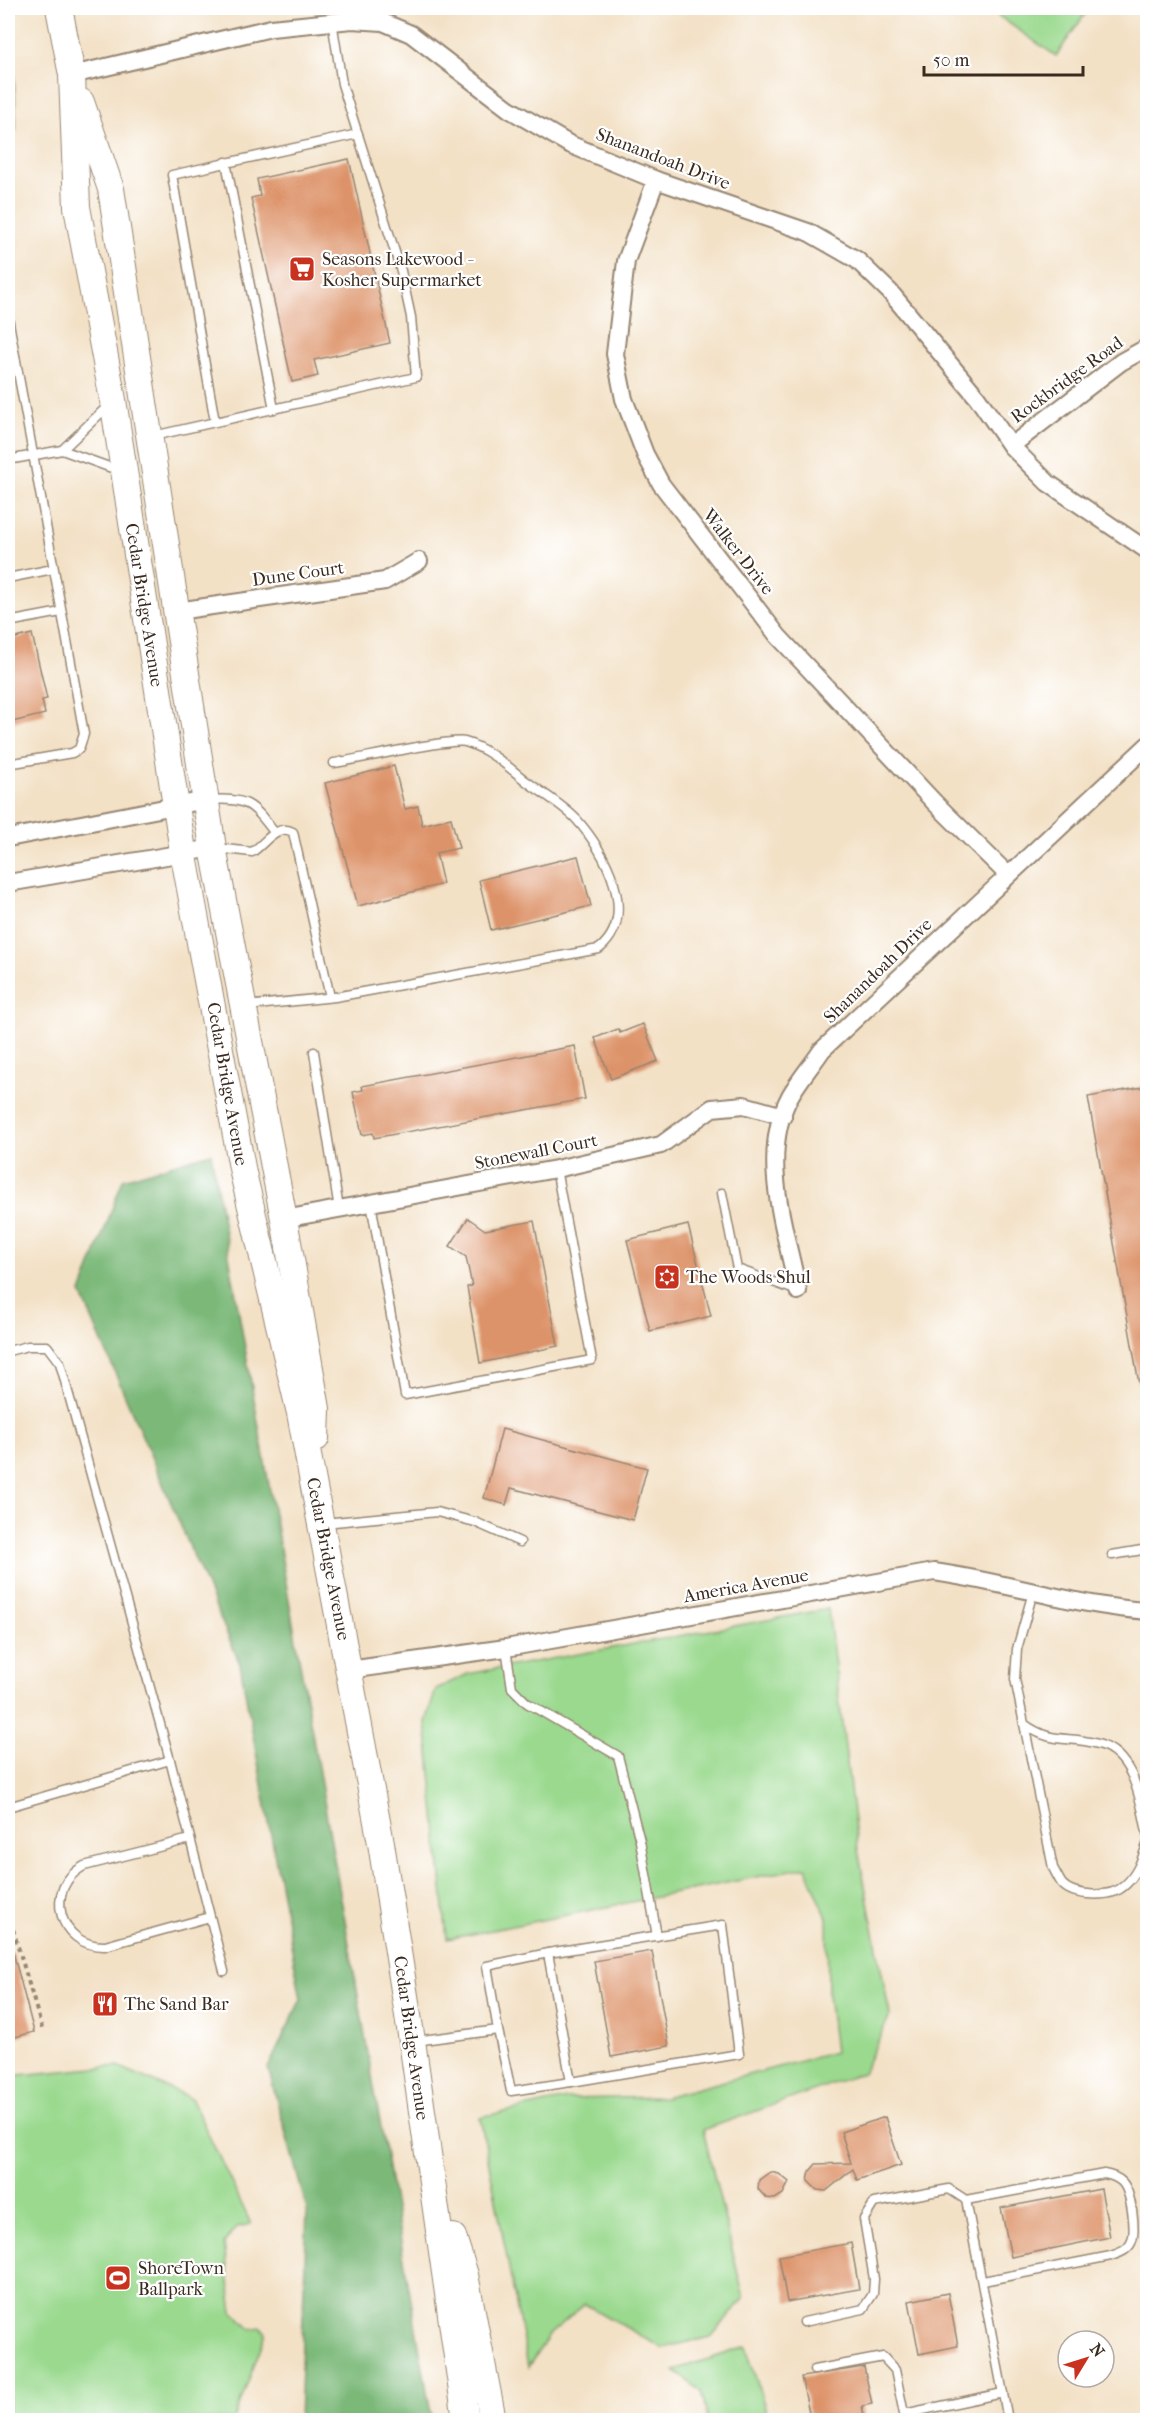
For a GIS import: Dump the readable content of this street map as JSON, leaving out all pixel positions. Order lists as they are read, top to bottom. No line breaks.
{"streets":{"main road":["Cedar Bridge Avenue"],"street":["Shanandoah Drive","Rockbridge Road","Walker Drive","Dune Court","Stonewall Court","America Avenue"]},"crossings":[["Shanandoah Drive","Rockbridge Road"],["Shanandoah Drive","Walker Drive"],["Shanandoah Drive","Cedar Bridge Avenue"],["Shanandoah Drive","Stonewall Court"],["Cedar Bridge Avenue","America Avenue"]],"places":{"supermarket":["Seasons Lakewood - Kosher Supermarket"],"synagogue":["The Woods Shul"],"restaurant":["The Sand Bar"],"sports":["ShoreTown Ballpark"]},"scale_bar":"50 m","north":"top right"}
